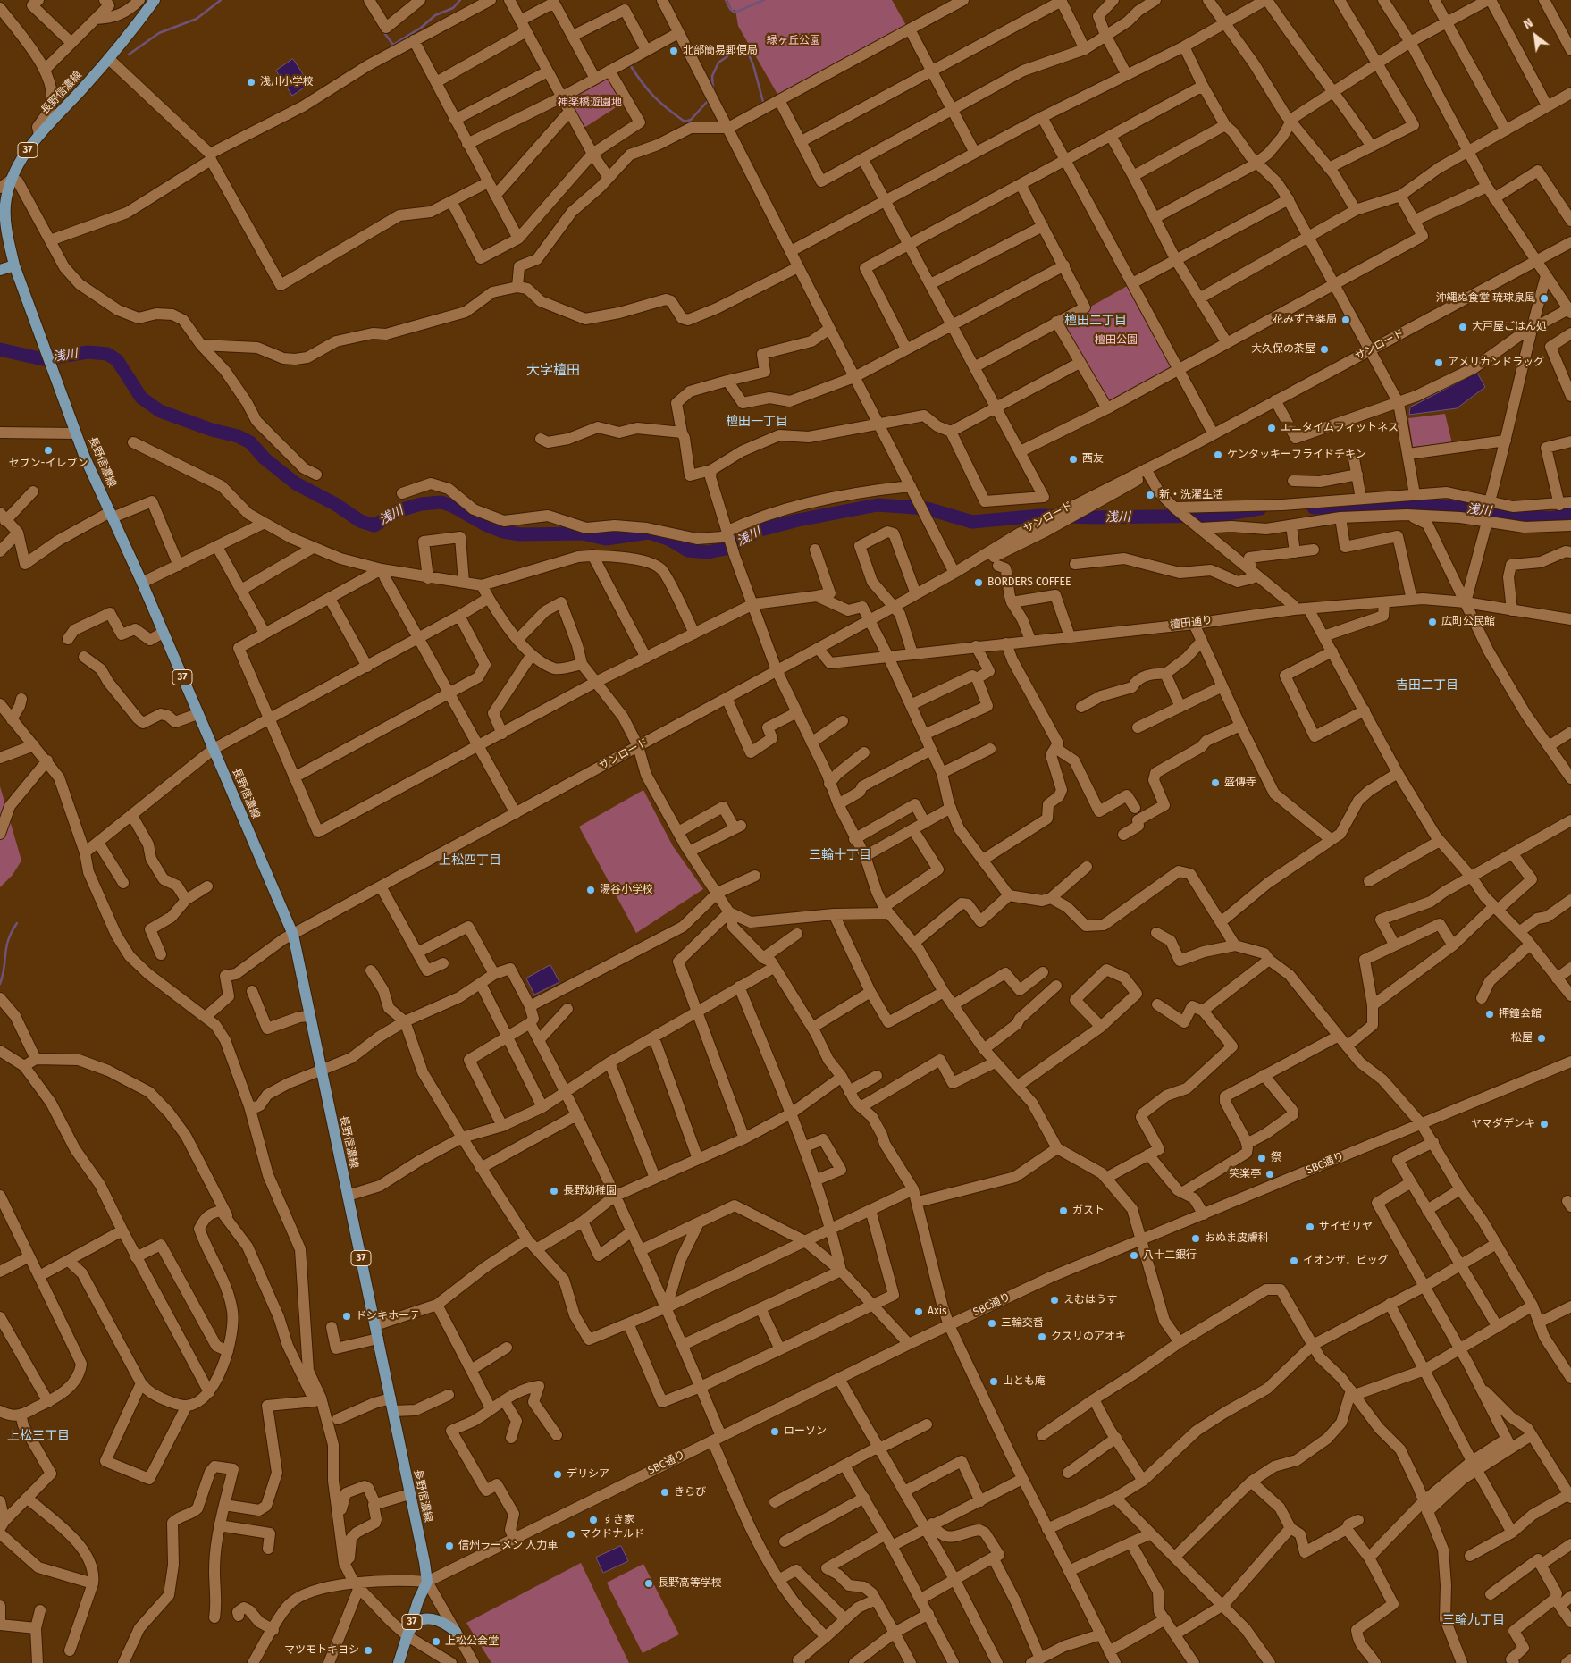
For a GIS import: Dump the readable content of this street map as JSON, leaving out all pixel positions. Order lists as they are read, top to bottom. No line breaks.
{"streets":{"main road":["長野信濃線","37"],"street":["サンロード","檀田通り","SBC通り"]},"crossings":[["長野信濃線","37"],["長野信濃線","サンロード"],["長野信濃線","SBC通り"],["37","SBC通り"],["サンロード","檀田通り"]],"districts":["檀田二丁目","大字檀田","檀田一丁目","吉田二丁目","三輪十丁目","上松四丁目","上松三丁目","三輪九丁目"],"water":["浅川"],"parks":["緑ヶ丘公園","神楽橋遊園地","檀田公園"],"places":["北部簡易郵便局","浅川小学校","沖縄ぬ食堂 琉球泉風","花みずき薬局","大戸屋ごはん処","大久保の茶屋","アメリカンドラッグ","エニタイムフィットネス","セブン-イレブン","ケンタッキーフライドチキン","西友","新・洗濯生活","BORDERS COFFEE","広町公民館","盛傳寺","湯谷小学校","押鐘会館","松屋","ヤマダデンキ","祭","笑楽亭","長野幼稚園","ガスト","サイゼリヤ","おぬま皮膚科","八十二銀行","イオンザ．ビッグ","えむはうす","Axis","ドンキホーテ","三輪交番","クスリのアオキ","山とも庵","ローソン","デリシア","きらび","すき家","マクドナルド","信州ラーメン 人力車","長野高等学校","上松公会堂","マツモトキヨシ"],"north":"top left"}
